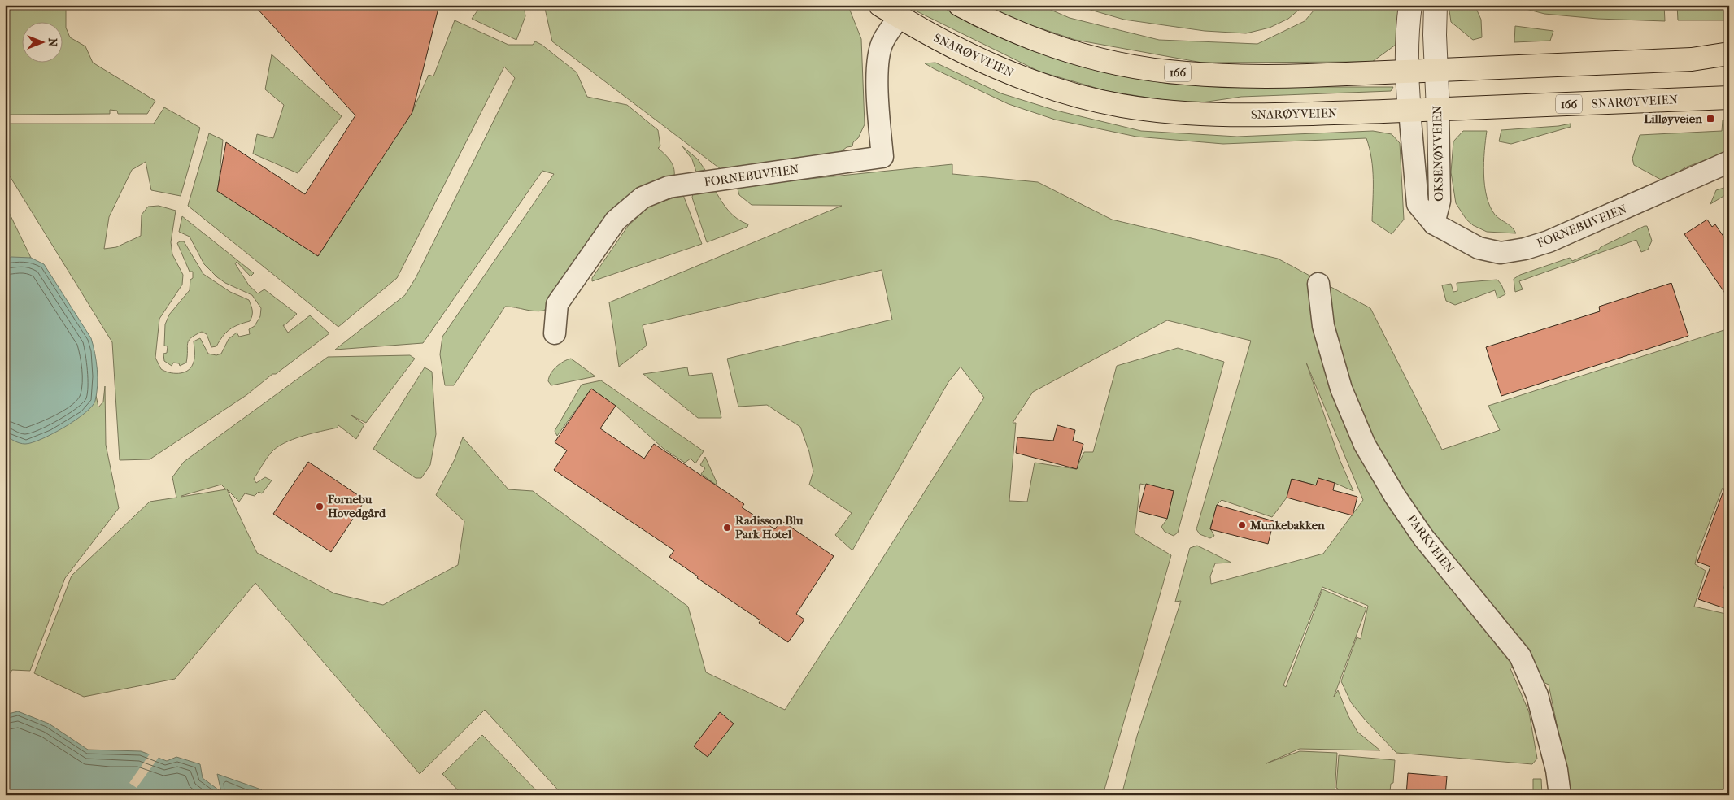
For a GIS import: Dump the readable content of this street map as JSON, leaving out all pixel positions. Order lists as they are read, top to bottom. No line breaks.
{"streets":{"main road":["SNARØYVEIEN","166"],"street":["OKSENØYVEIEN","FORNEBUVEIEN","PARKVEIEN"]},"crossings":[["SNARØYVEIEN","OKSENØYVEIEN"],["SNARØYVEIEN","FORNEBUVEIEN"],["166","OKSENØYVEIEN"],["OKSENØYVEIEN","FORNEBUVEIEN"]],"places":{"transit":["Lilløyveien"],"other":["Fornebu Hovedgård","Munkebakken","Radisson Blu Park Hotel"]},"north":"right"}
